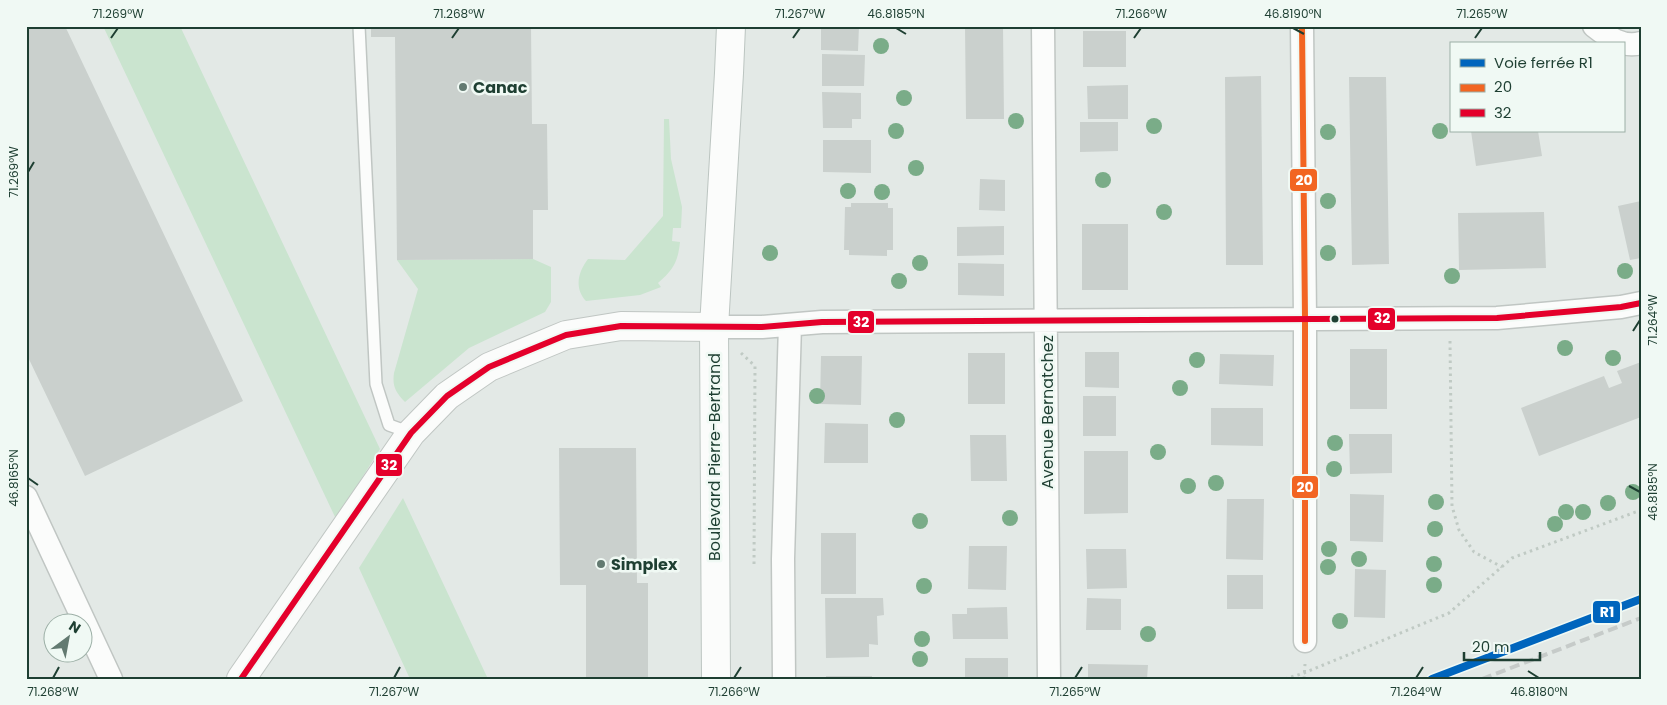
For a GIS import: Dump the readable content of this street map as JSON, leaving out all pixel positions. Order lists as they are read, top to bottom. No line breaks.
{"streets":{"main road":["Boulevard Pierre-Bertrand"],"street":["Avenue Bernatchez"]},"places":["Canac","Simplex"],"lines":["transit line 20","transit line 32","rail line R1"],"legend":["Voie ferrée R1","20","32"],"scale_bar":"20 m","north":"top right","coordinates":["71.269°W","71.268°W","71.267°W","46.8185°N","71.266°W","46.8190°N","71.265°W","71.264°W","46.8165°N","46.8180°N"]}
